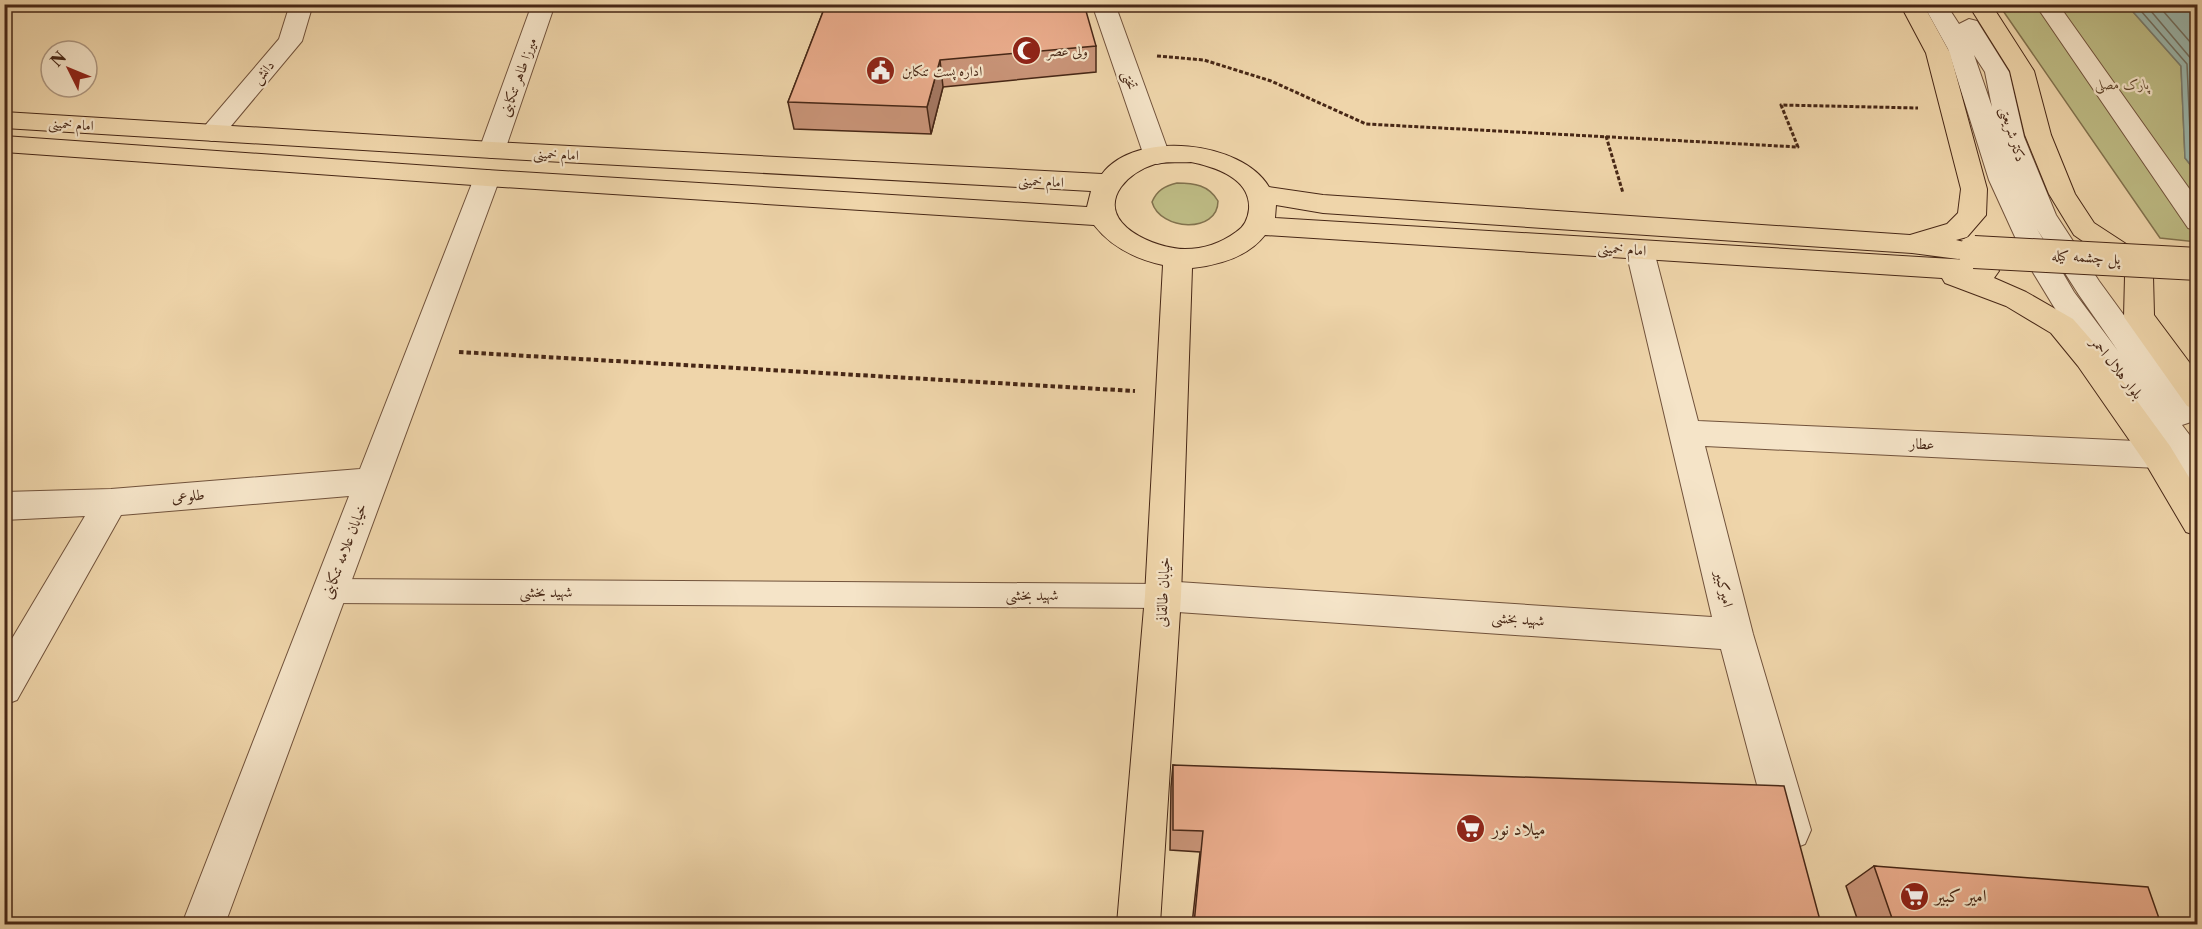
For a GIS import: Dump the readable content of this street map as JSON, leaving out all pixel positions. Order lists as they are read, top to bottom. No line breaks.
{"streets":{"main road":["امام خمینی","پل چشمه کیله","خیابان طالقانی"],"street":["دانش","میرزا طاهر تنکابنی","تختی","دکتر شریعتی","بلوار هلال احمر","عطار","طلوعی","خیابان علامه تنکابنی","امیرکبیر","شهید بخشی"]},"crossings":[["دانش","امام خمینی"],["میرزا طاهر تنکابنی","امام خمینی"],["میرزا طاهر تنکابنی","خیابان علامه تنکابنی"],["تختی","امام خمینی"],["تختی","خیابان طالقانی"],["امام خمینی","پل چشمه کیله"],["امام خمینی","خیابان علامه تنکابنی"],["امام خمینی","امیرکبیر"],["امام خمینی","خیابان طالقانی"],["دکتر شریعتی","بلوار هلال احمر"],["عطار","امیرکبیر"],["طلوعی","خیابان علامه تنکابنی"],["خیابان علامه تنکابنی","شهید بخشی"],["امیرکبیر","شهید بخشی"],["شهید بخشی","خیابان طالقانی"]],"parks":["پارک مصلی"],"places":{"mosque":["ولی عصر"],"public building":["اداره پست تنکابن"],"supermarket":["میلاد نور","امیر کبیر"]},"north":"top left"}
